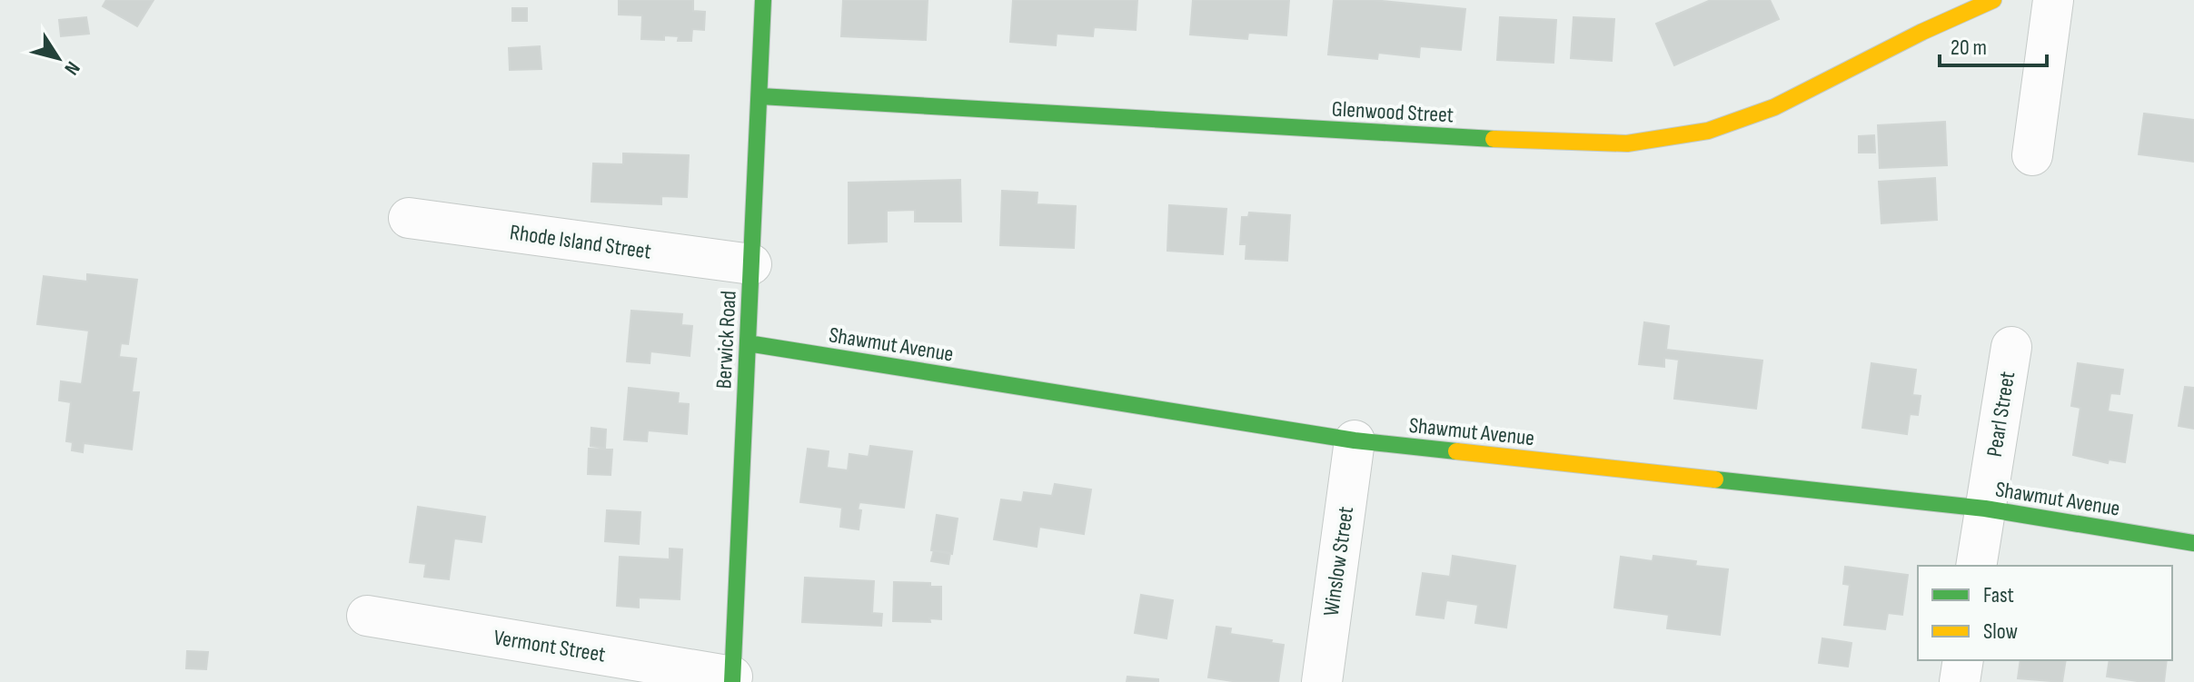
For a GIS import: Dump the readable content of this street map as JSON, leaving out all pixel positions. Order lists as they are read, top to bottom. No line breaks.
{"streets":{"street":["Glenwood Street","Rhode Island Street","Berwick Road","Shawmut Avenue","Pearl Street","Winslow Street","Vermont Street"]},"crossings":[["Glenwood Street","Berwick Road"],["Rhode Island Street","Berwick Road"],["Berwick Road","Shawmut Avenue"],["Berwick Road","Vermont Street"],["Shawmut Avenue","Pearl Street"],["Shawmut Avenue","Winslow Street"]],"legend":["Fast","Slow"],"scale_bar":"20 m","north":"bottom right"}
